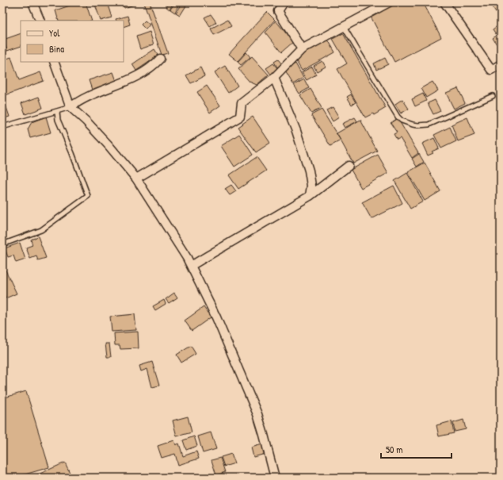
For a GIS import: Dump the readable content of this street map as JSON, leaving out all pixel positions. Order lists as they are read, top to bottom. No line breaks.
{"legend":["Yol","Bina"],"scale_bar":"50 m"}
